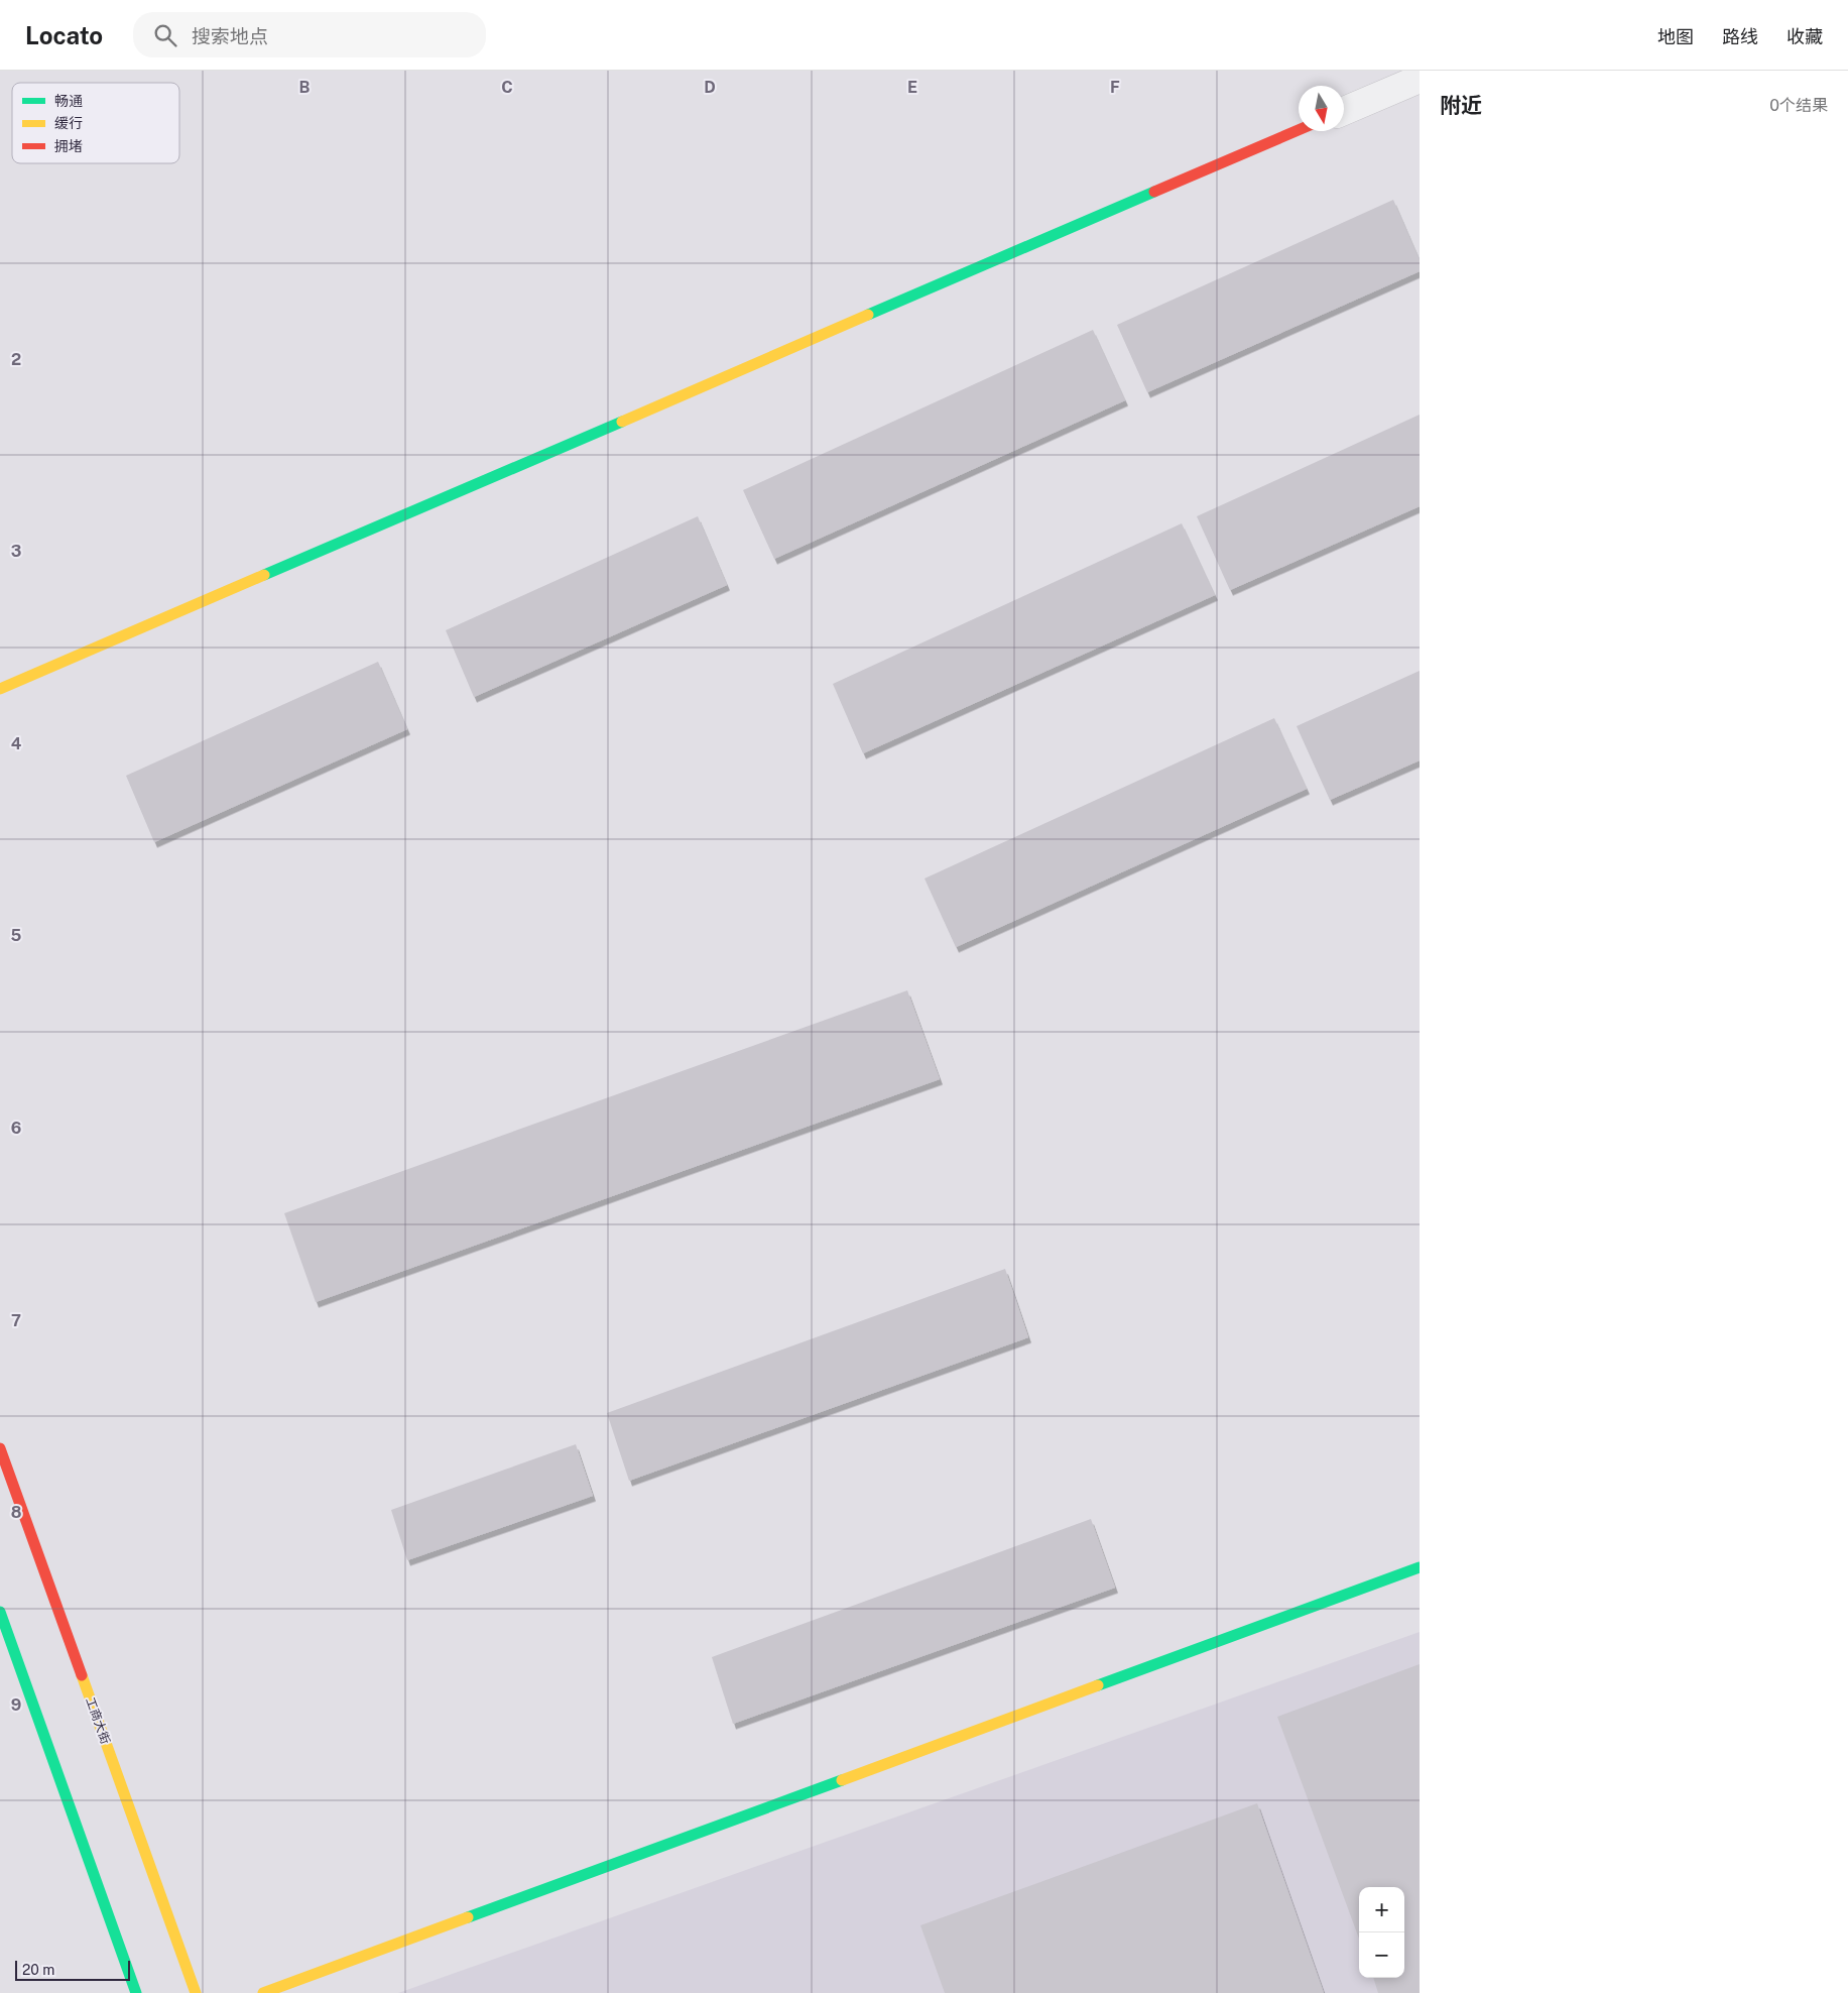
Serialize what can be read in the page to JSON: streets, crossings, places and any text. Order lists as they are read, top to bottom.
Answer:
{
  "streets": {
    "street": ["工商大街"]
  },
  "legend": ["畅通", "缓行", "拥堵"],
  "scale_bar": "20 m",
  "north": "bottom",
  "page": {
    "header": "Locato",
    "search": "搜索地点",
    "nav": ["地图", "路线", "收藏"],
    "heading": ["附近", "0个结果"],
    "map_buttons": ["+", "−"],
    "scale": "20 m"
  },
  "grid": {
    "columns": [
      "B",
      "C",
      "D",
      "E",
      "F"
    ],
    "rows": [
      "2",
      "3",
      "4",
      "5",
      "6",
      "7",
      "8",
      "9"
    ]
  }
}
